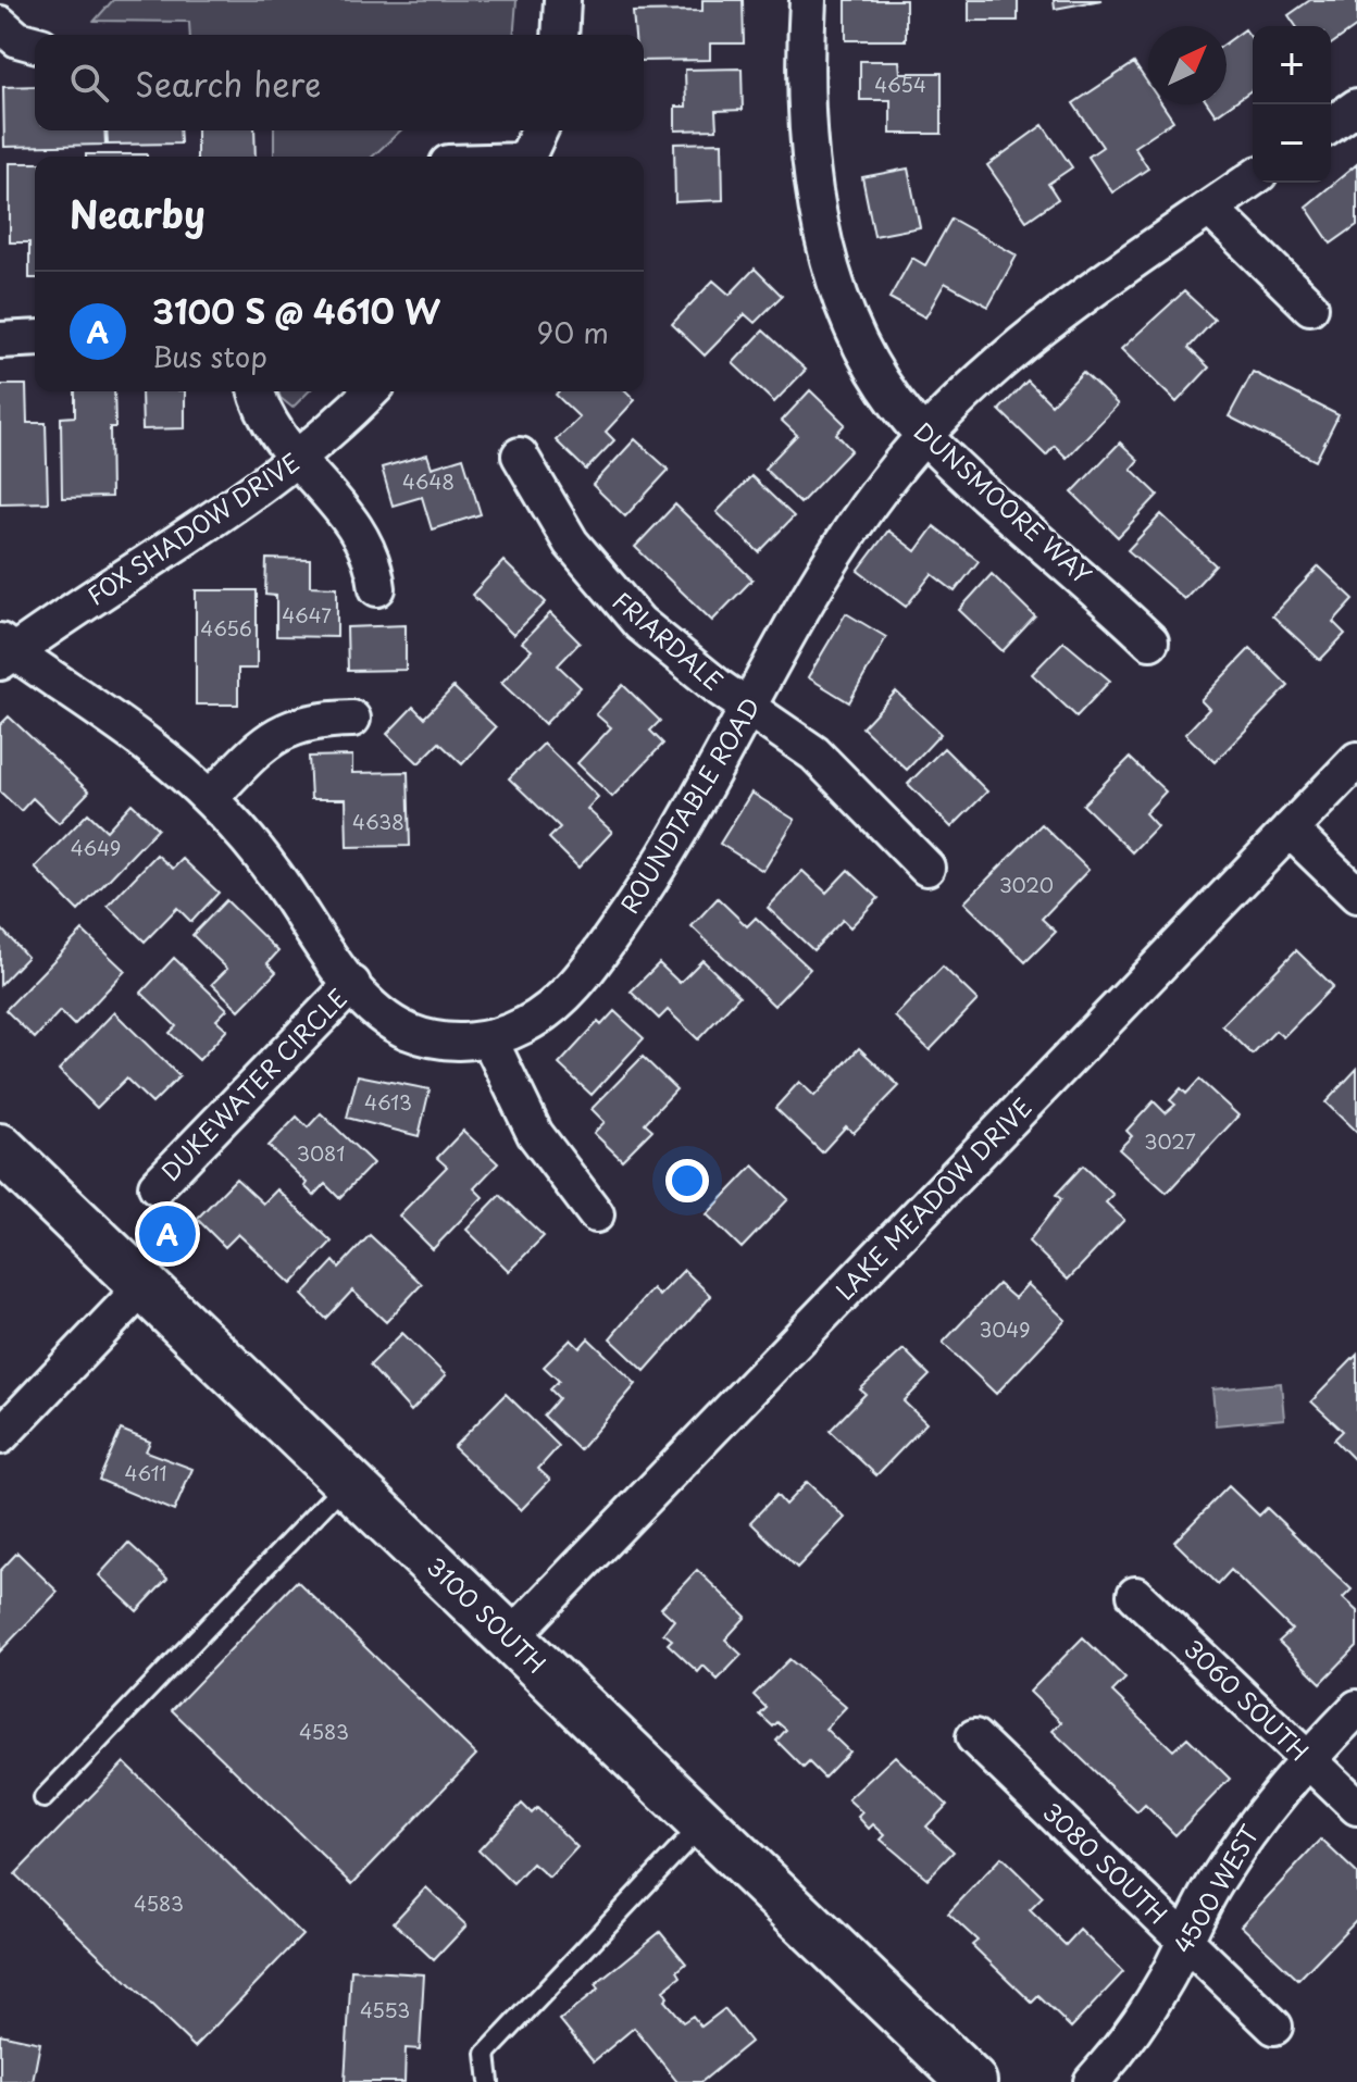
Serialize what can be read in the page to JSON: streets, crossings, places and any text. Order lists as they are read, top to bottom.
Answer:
{
  "streets": {
    "main road": ["3100 SOUTH"],
    "street": [
      "DUNSMOORE WAY",
      "FOX SHADOW DRIVE",
      "FRIARDALE",
      "ROUNDTABLE ROAD",
      "DUKEWATER CIRCLE",
      "LAKE MEADOW DRIVE",
      "3060 SOUTH",
      "3080 SOUTH",
      "4500 WEST"
    ]
  },
  "crossings": [
    ["DUNSMOORE WAY", "ROUNDTABLE ROAD"],
    ["FOX SHADOW DRIVE", "ROUNDTABLE ROAD"],
    ["FRIARDALE", "ROUNDTABLE ROAD"],
    ["ROUNDTABLE ROAD", "DUKEWATER CIRCLE"],
    ["LAKE MEADOW DRIVE", "3100 SOUTH"],
    ["3060 SOUTH", "4500 WEST"],
    ["3080 SOUTH", "4500 WEST"]
  ],
  "house_numbers": [
    "4654",
    "4648",
    "4647",
    "4656",
    "4638",
    "4649",
    "3020",
    "4613",
    "3027",
    "3081",
    "3049",
    "4611",
    "4583",
    "4583",
    "4553"
  ],
  "north": "top right",
  "page": {
    "map_buttons": ["+", "−"],
    "search": "Search here",
    "heading": "Nearby",
    "list": [
      {
        "mark": "A",
        "name": "3100 S @ 4610 W",
        "note": "Bus stop",
        "value": "90 m"
      }
    ],
    "pins": "A"
  }
}
